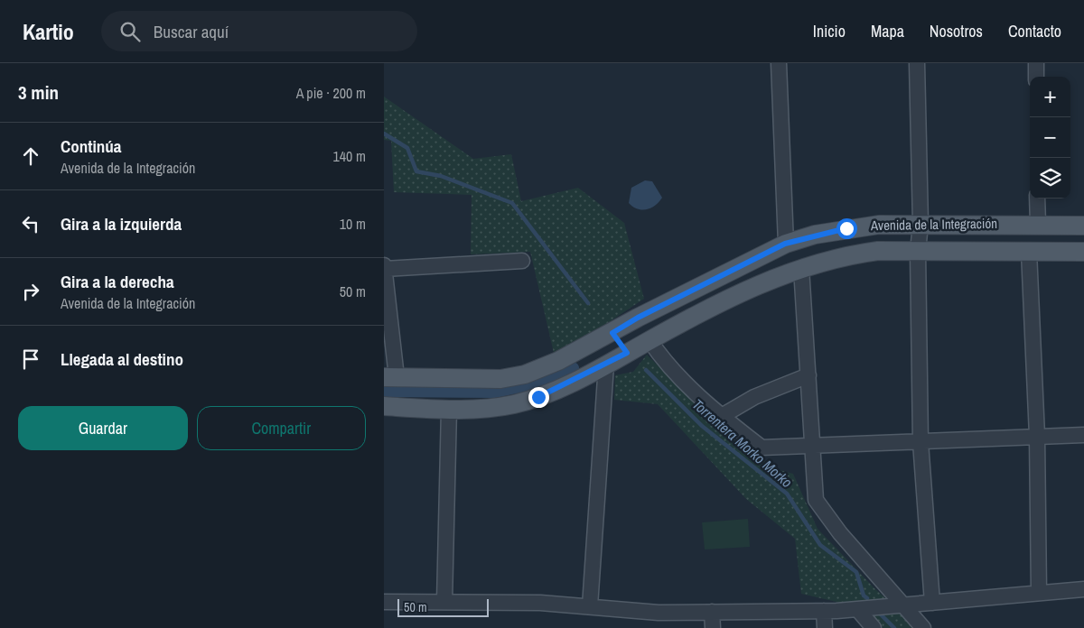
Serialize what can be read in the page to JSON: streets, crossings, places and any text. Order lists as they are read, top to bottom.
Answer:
{
  "streets": {
    "main road": ["Avenida de la Integración"]
  },
  "water": ["Torrentera Morko Morko"],
  "scale_bar": "50 m",
  "page": {
    "header": "Kartio",
    "search": "Buscar aquí",
    "nav": [
      "Inicio",
      "Mapa",
      "Nosotros",
      "Contacto"
    ],
    "heading": ["3 min", "A pie · 200 m"],
    "map_buttons": ["+", "−"],
    "list": [
      ["Continúa", "Avenida de la Integración", "140 m"],
      ["Gira a la izquierda", "10 m"],
      ["Gira a la derecha", "Avenida de la Integración", "50 m"],
      "Llegada al destino"
    ],
    "buttons": ["Guardar", "Compartir"],
    "scale": "50 m"
  }
}
